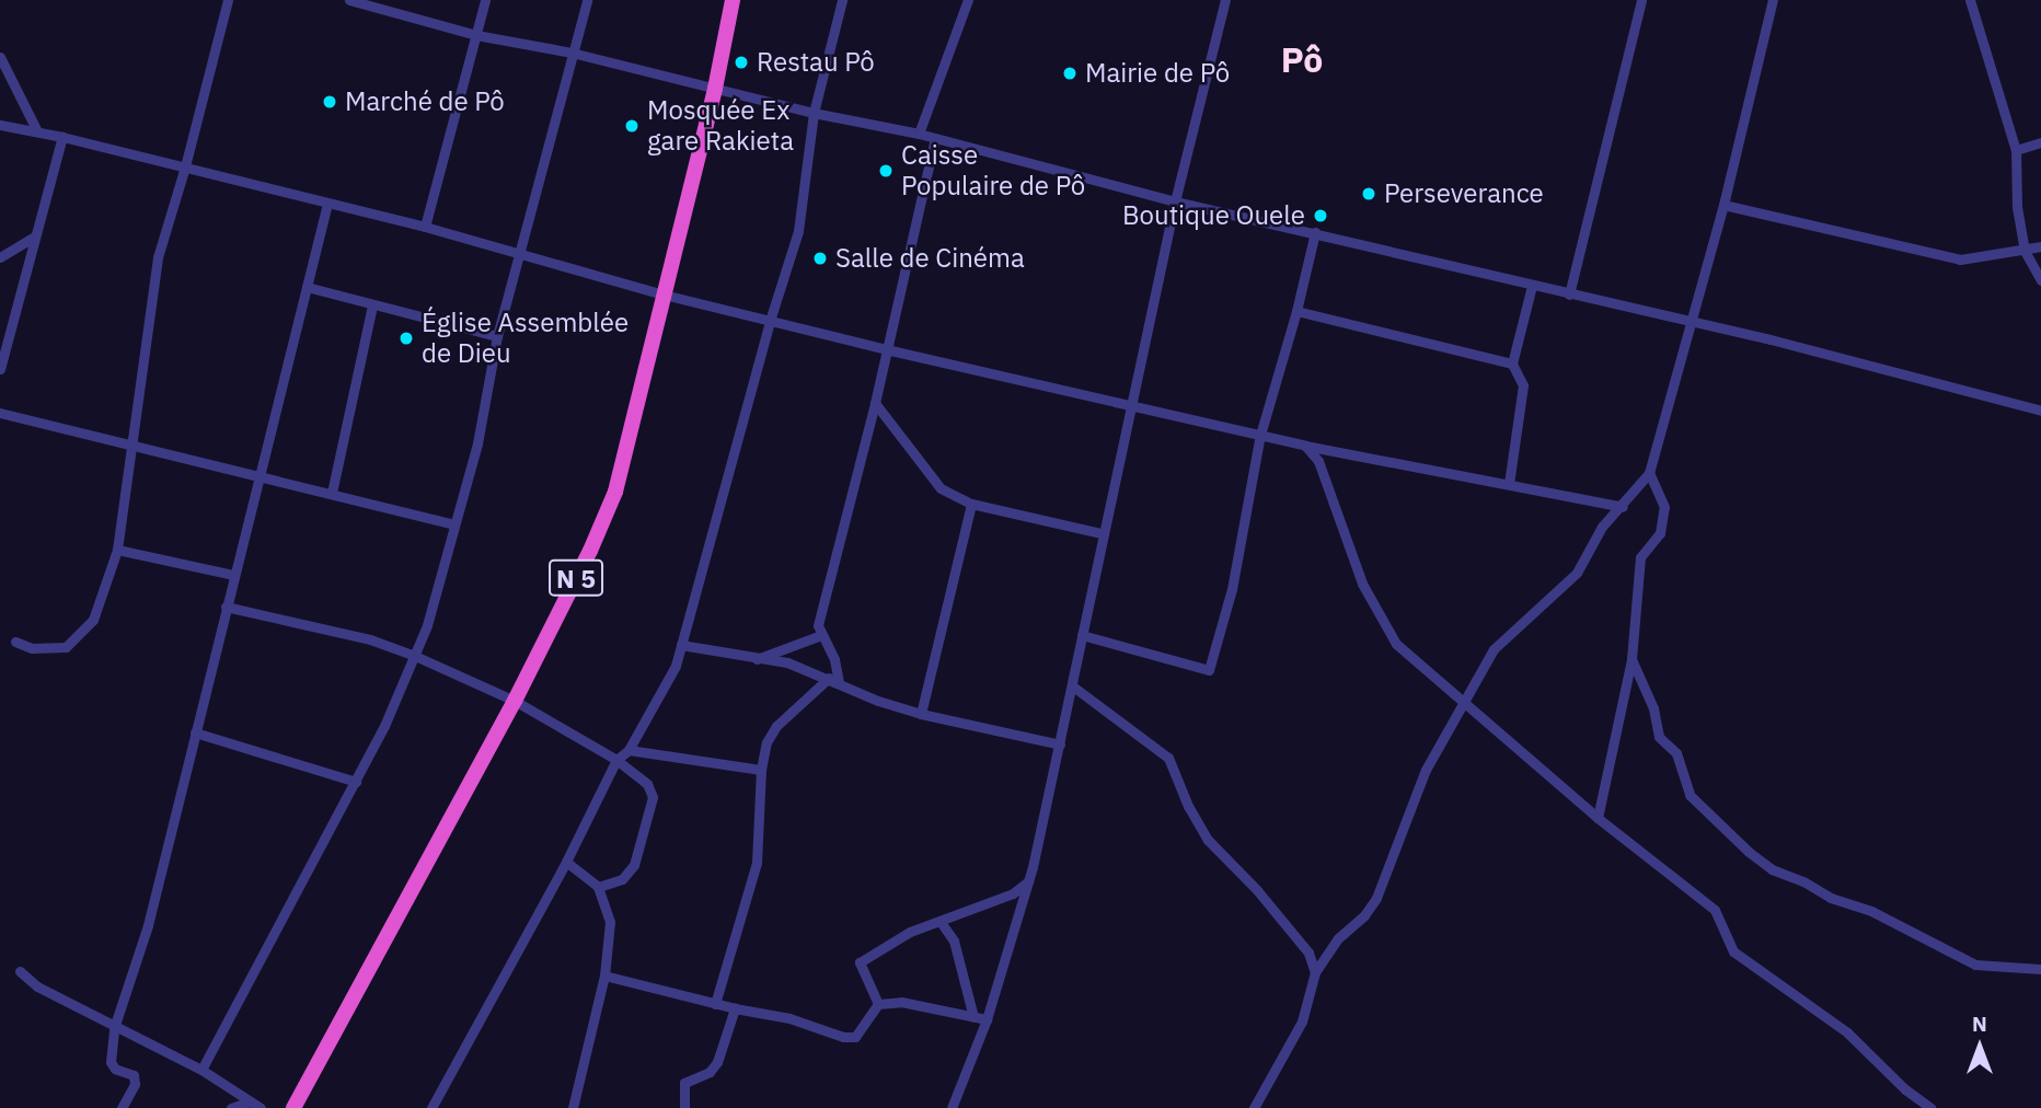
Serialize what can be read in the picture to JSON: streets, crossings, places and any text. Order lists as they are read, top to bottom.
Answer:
{
  "streets": {
    "highway": ["N 5"]
  },
  "districts": ["Pô"],
  "places": [
    "Restau Pô",
    "Mairie de Pô",
    "Marché de Pô",
    "Mosquée Ex gare Rakieta",
    "Caisse Populaire de Pô",
    "Perseverance",
    "Boutique Ouele",
    "Salle de Cinéma",
    "Église Assemblée de Dieu"
  ],
  "north": "top"
}
